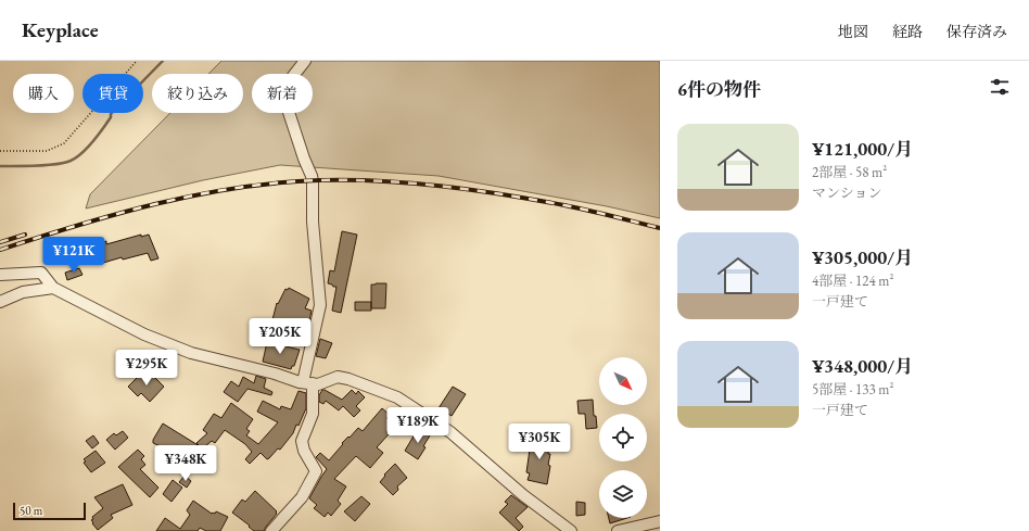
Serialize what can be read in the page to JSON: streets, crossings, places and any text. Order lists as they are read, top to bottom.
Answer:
{
  "scale_bar": "50 m",
  "north": "bottom right",
  "page": {
    "header": "Keyplace",
    "nav": ["地図", "経路", "保存済み"],
    "heading": "6件の物件",
    "chip": [
      "購入",
      "賃貸",
      "絞り込み",
      "新着"
    ],
    "list": [
      {
        "name": "¥121,000/月",
        "note": "2部屋 · 58 m² · マンション"
      },
      {
        "name": "¥305,000/月",
        "note": "4部屋 · 124 m² · 一戸建て"
      },
      {
        "name": "¥348,000/月",
        "note": "5部屋 · 133 m² · 一戸建て"
      }
    ],
    "price": [
      "¥121K",
      "¥205K",
      "¥295K",
      "¥189K",
      "¥305K",
      "¥348K"
    ],
    "scale": "50 m"
  }
}
